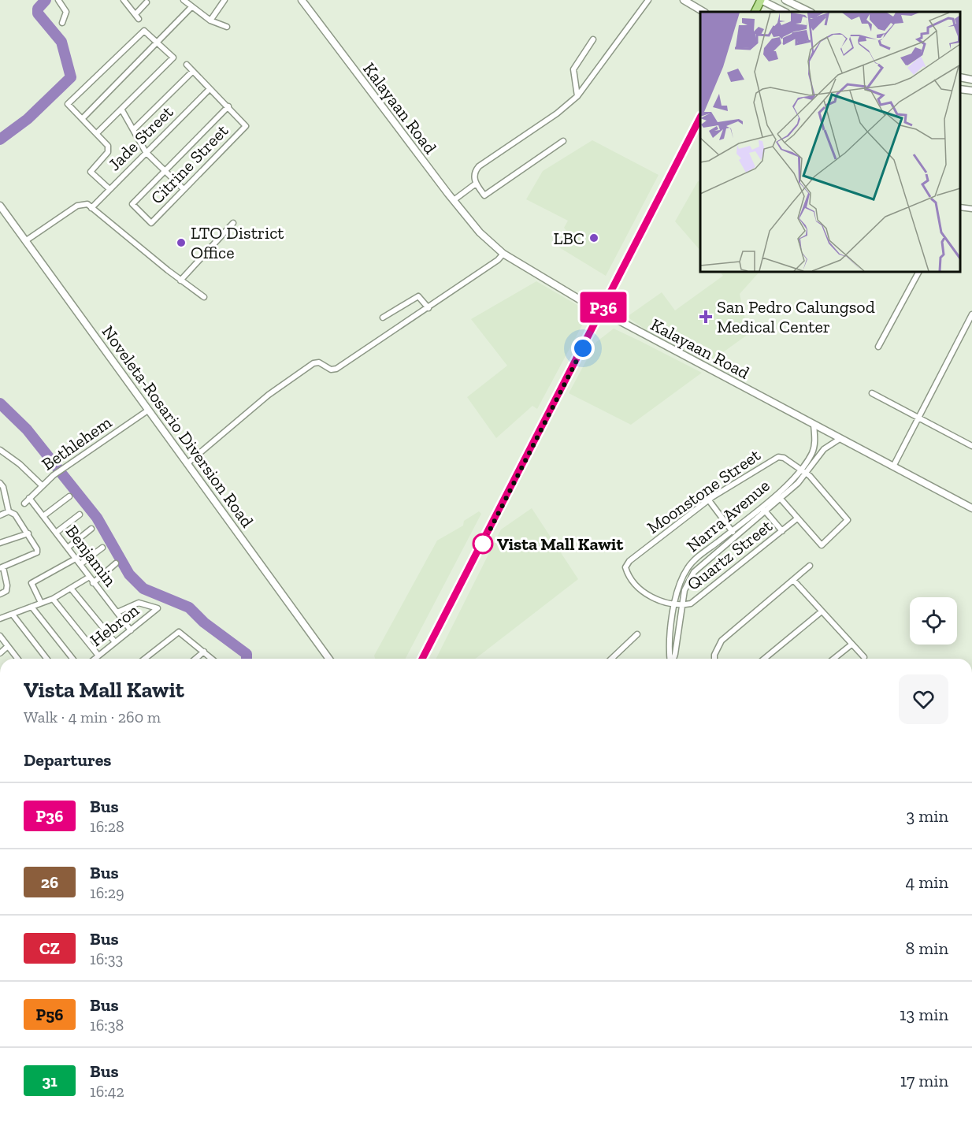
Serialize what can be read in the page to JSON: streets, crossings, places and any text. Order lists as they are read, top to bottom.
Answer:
{
  "streets": {
    "main road": ["Kalayaan Road", "Noveleta-Rosario Diversion Road"],
    "street": [
      "Jade Street",
      "Citrine Street",
      "Bethlehem",
      "Moonstone Street",
      "Narra Avenue",
      "Quartz Street",
      "Benjamin",
      "Hebron"
    ]
  },
  "crossings": [
    ["Kalayaan Road", "Narra Avenue"],
    ["Noveleta-Rosario Diversion Road", "Bethlehem"],
    ["Bethlehem", "Benjamin"],
    ["Moonstone Street", "Narra Avenue"],
    ["Moonstone Street", "Quartz Street"],
    ["Narra Avenue", "Quartz Street"],
    ["Benjamin", "Hebron"]
  ],
  "places": {
    "other": ["LBC", "LTO District Office", "Vista Mall Kawit"],
    "health": ["San Pedro Calungsod Medical Center"]
  },
  "lines": ["bus line P36"],
  "page": {
    "on_map": "P36",
    "heading": [
      ["Vista Mall Kawit", "Walk · 4 min · 260 m"],
      "Departures"
    ],
    "list": [
      {
        "mark": "P36",
        "name": "Bus",
        "note": "16:28",
        "value": "3 min"
      },
      {
        "mark": "26",
        "name": "Bus",
        "note": "16:29",
        "value": "4 min"
      },
      {
        "mark": "CZ",
        "name": "Bus",
        "note": "16:33",
        "value": "8 min"
      },
      {
        "mark": "P56",
        "name": "Bus",
        "note": "16:38",
        "value": "13 min"
      },
      {
        "mark": "31",
        "name": "Bus",
        "note": "16:42",
        "value": "17 min"
      }
    ]
  }
}
